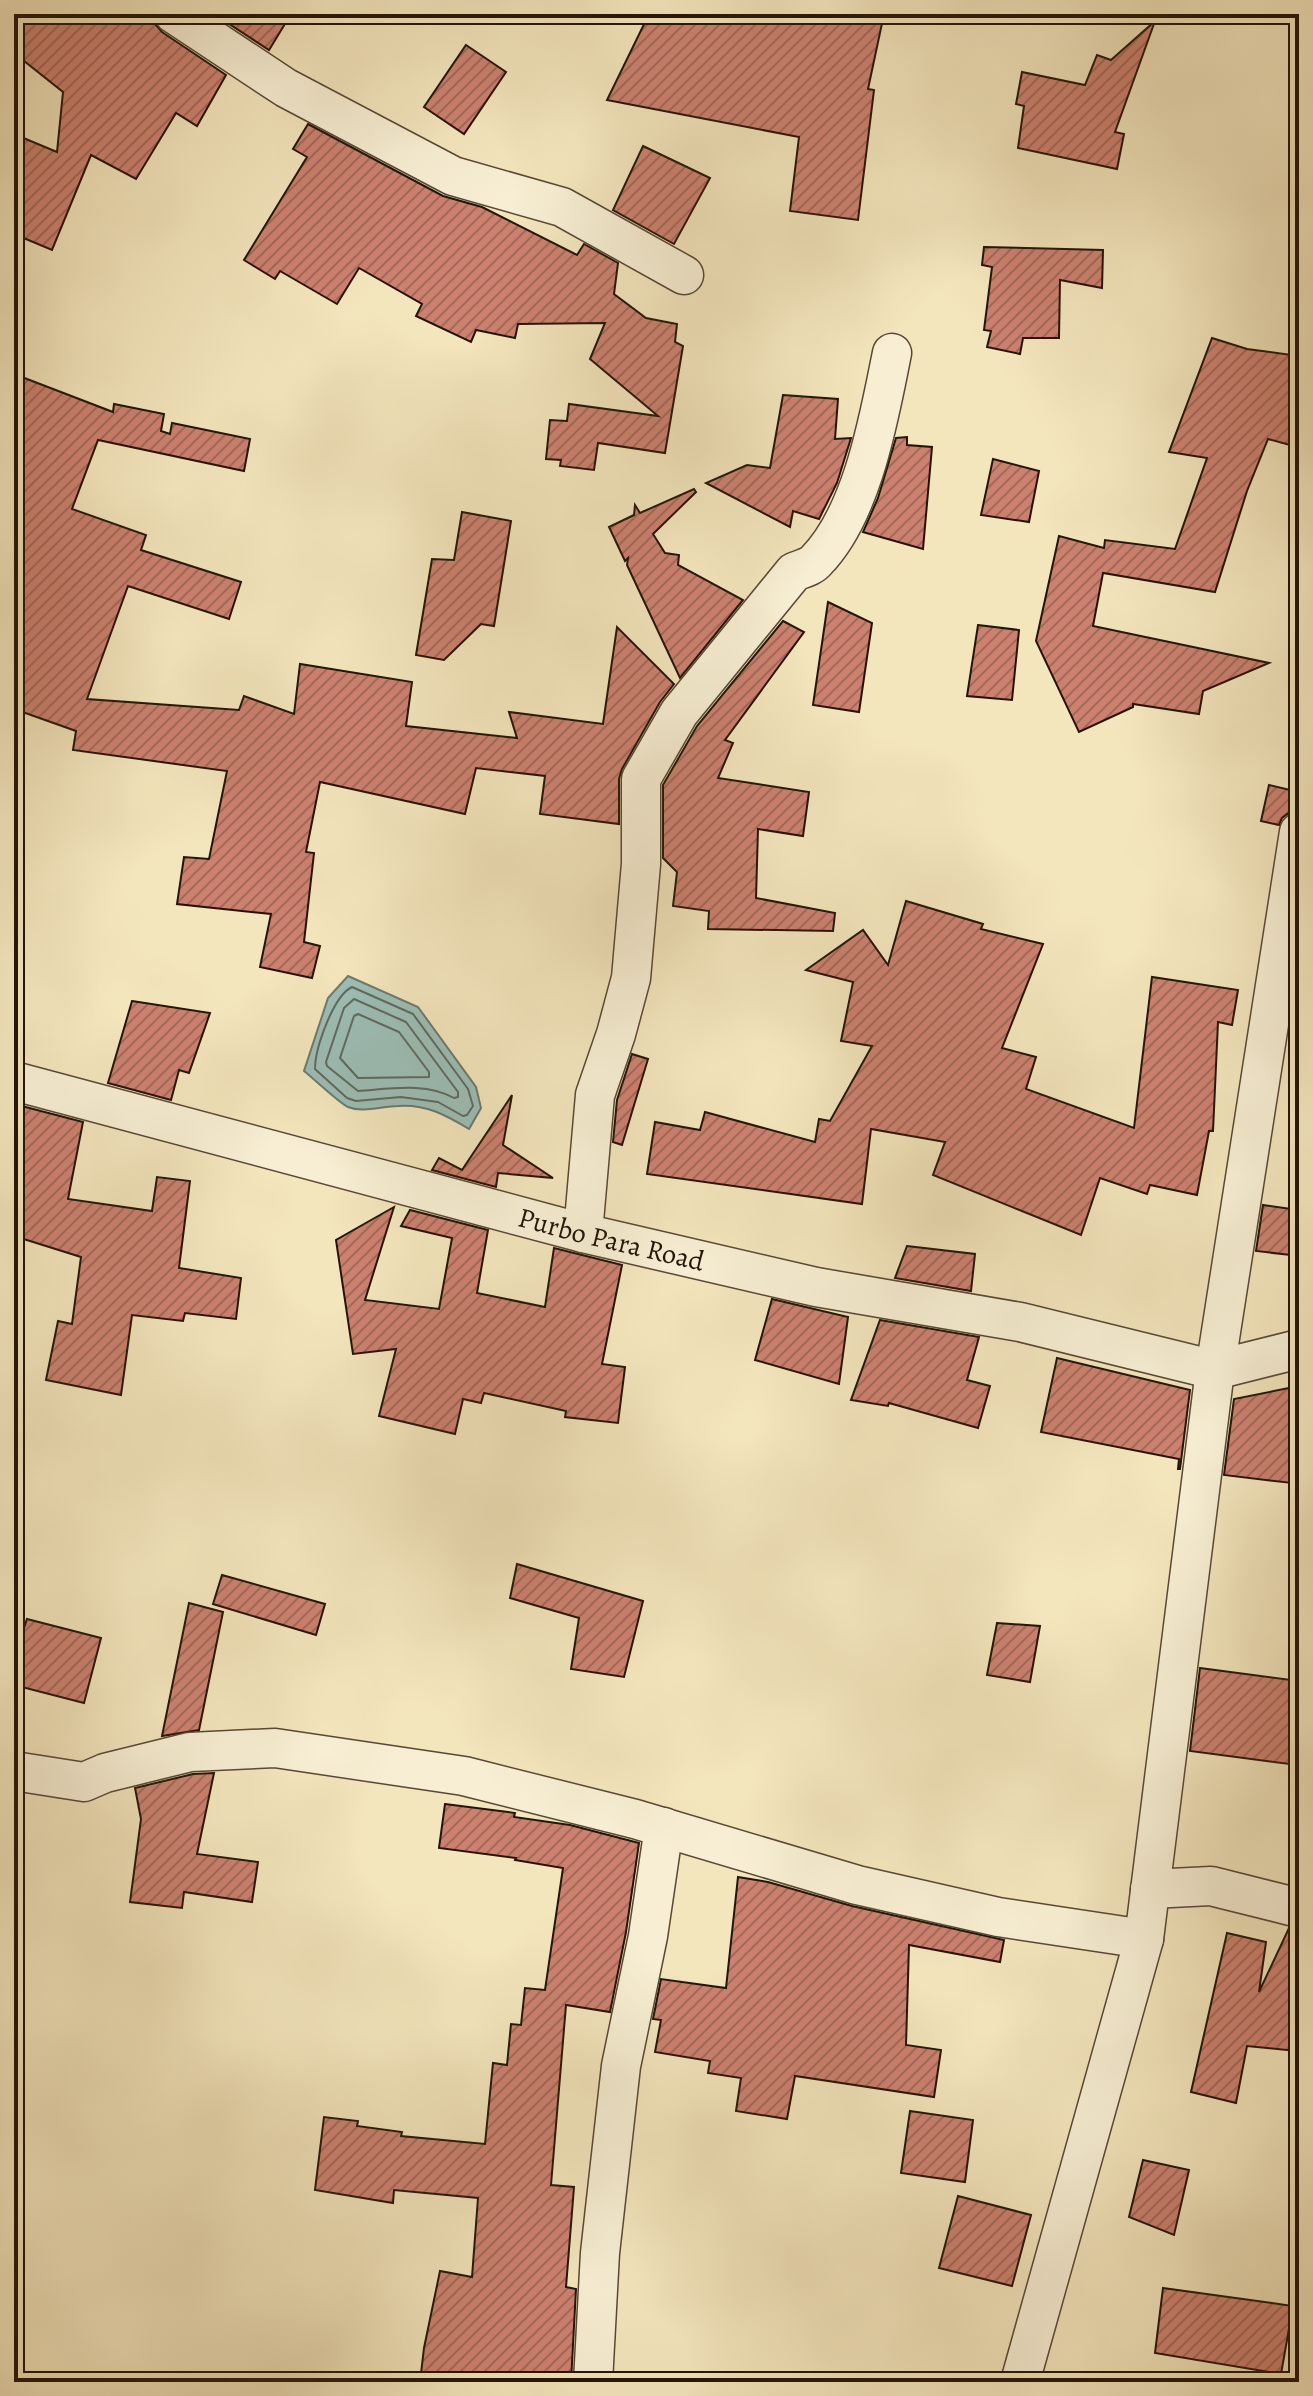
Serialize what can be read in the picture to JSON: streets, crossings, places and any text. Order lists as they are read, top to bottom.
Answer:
{
  "streets": {
    "street": ["Purbo Para Road"]
  }
}
